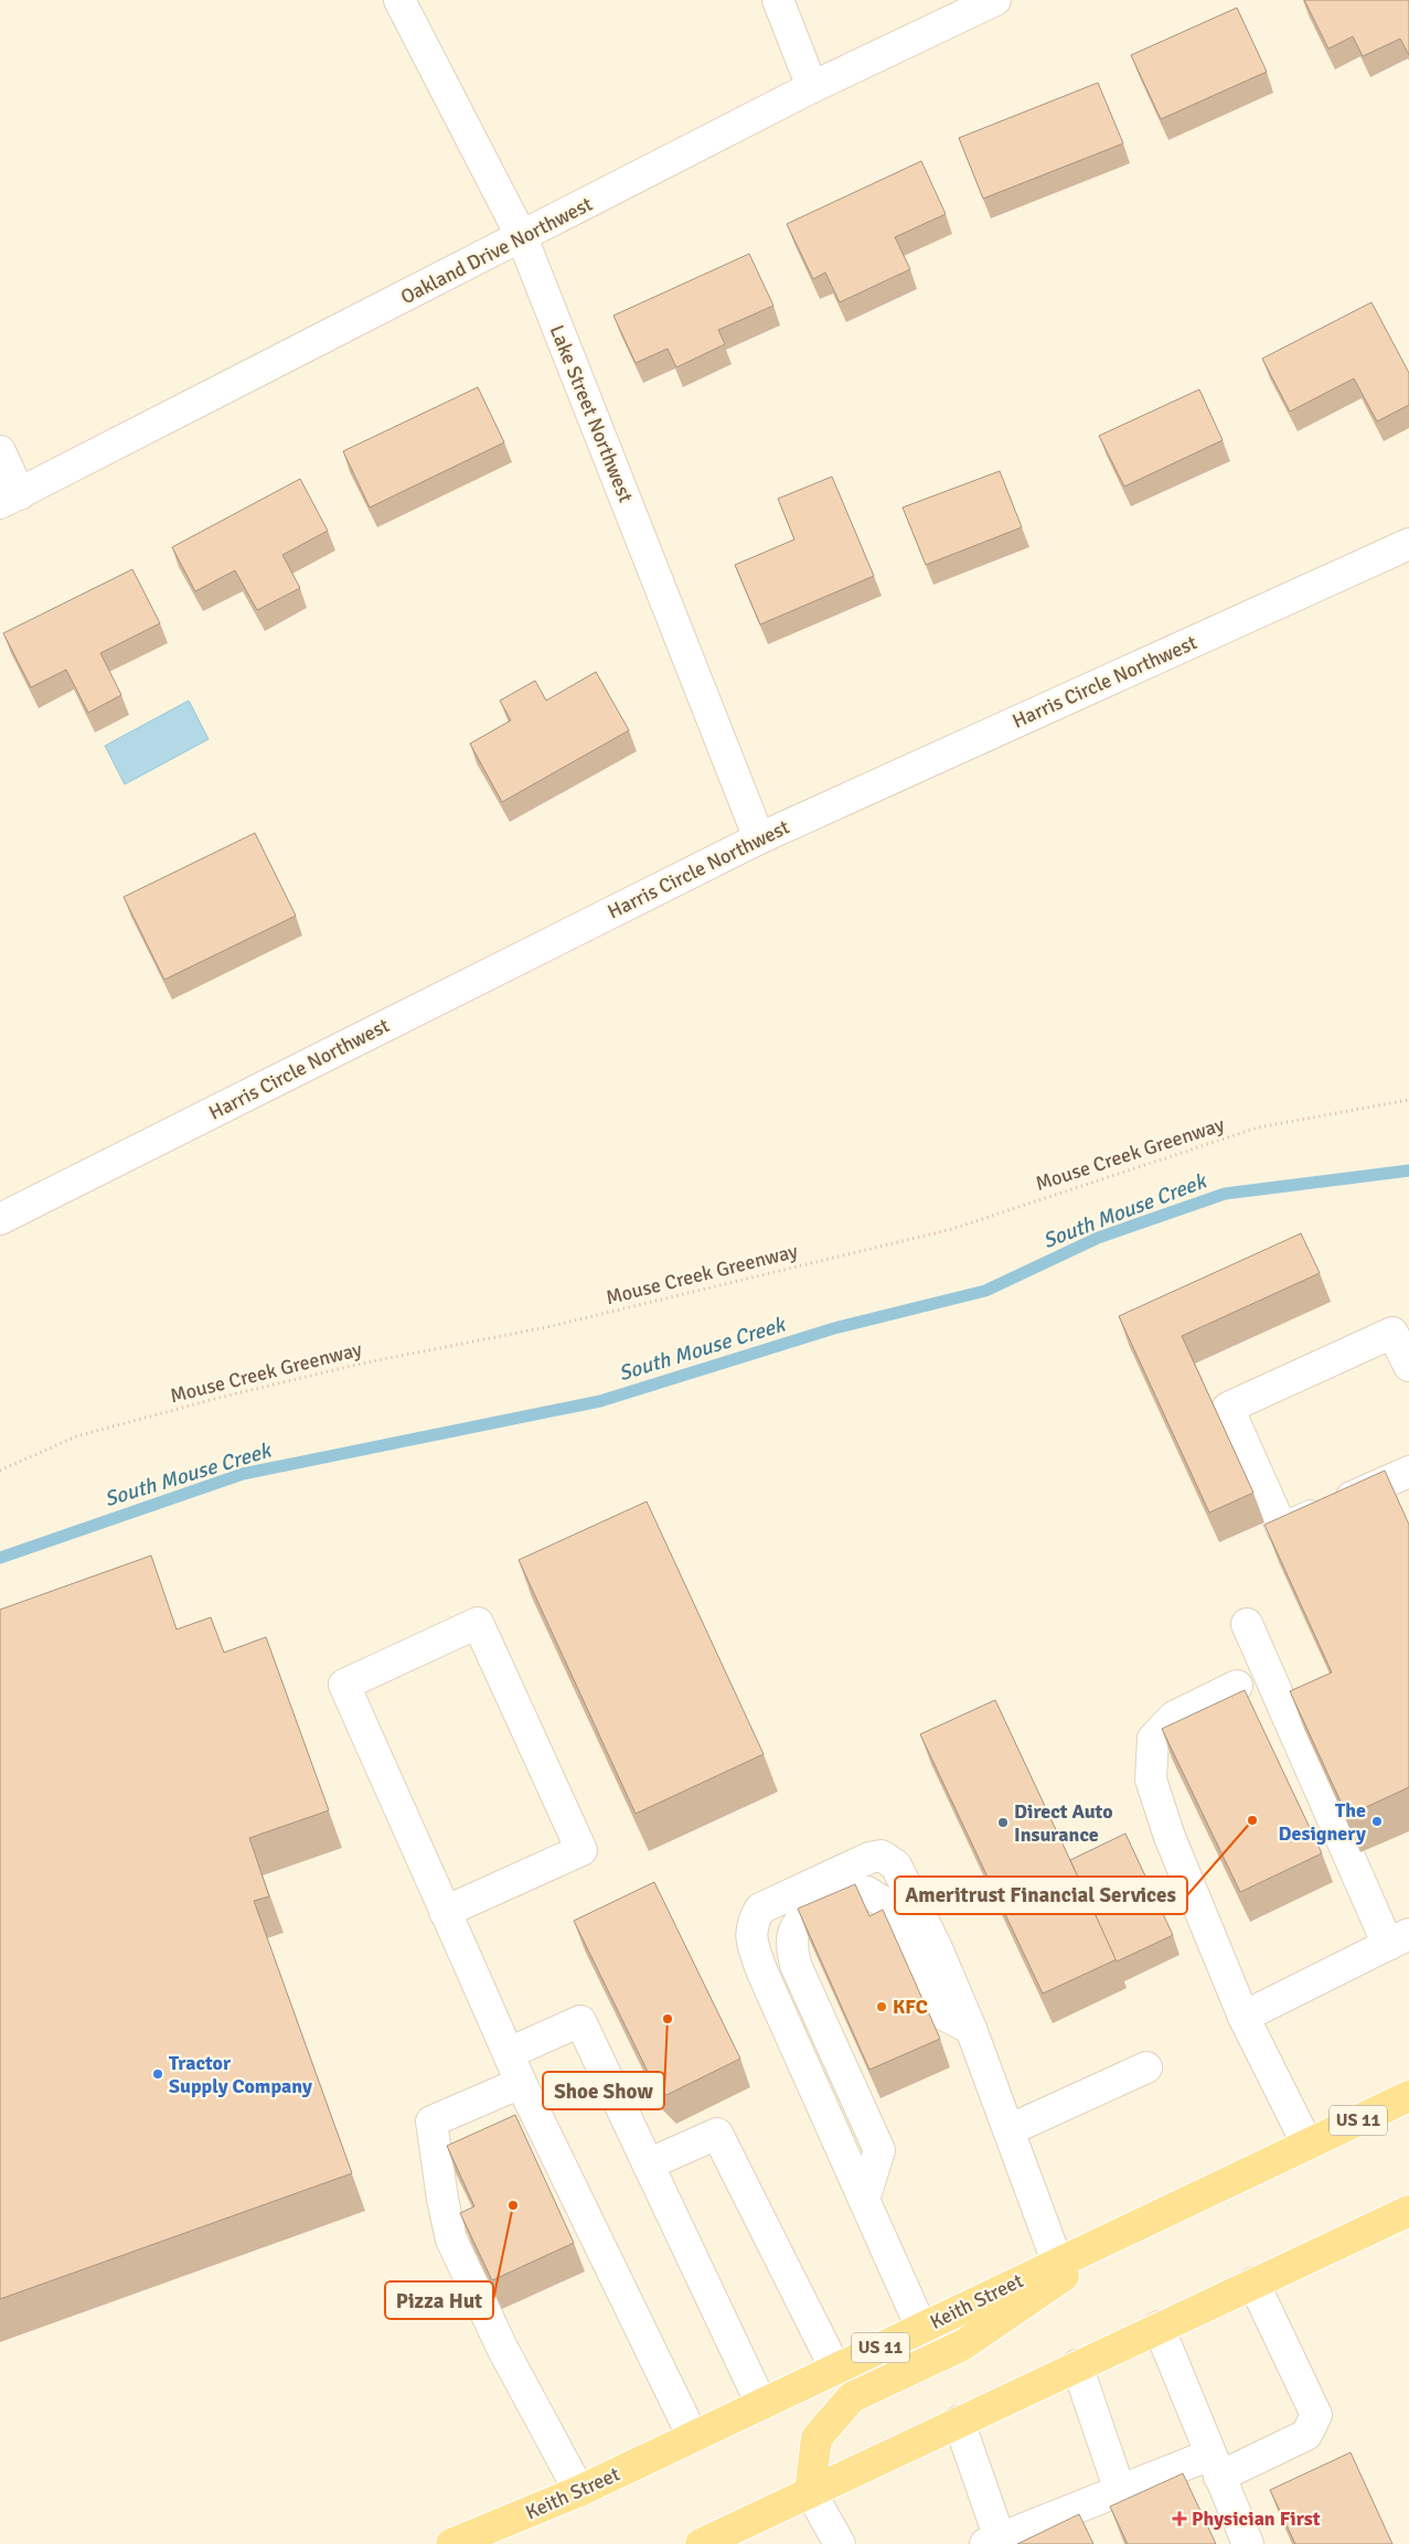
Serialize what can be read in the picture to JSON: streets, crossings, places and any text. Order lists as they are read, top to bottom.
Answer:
{
  "streets": {
    "main road": ["US 11", "Keith Street"],
    "street": ["Oakland Drive Northwest", "Lake Street Northwest", "Harris Circle Northwest"],
    "path": ["Mouse Creek Greenway"]
  },
  "crossings": [
    ["Oakland Drive Northwest", "Lake Street Northwest"],
    ["Lake Street Northwest", "Harris Circle Northwest"]
  ],
  "water": ["South Mouse Creek"],
  "places": {
    "other": [
      "Ameritrust Financial Services",
      "The Designery",
      "Direct Auto Insurance",
      "KFC",
      "Shoe Show",
      "Tractor Supply Company",
      "Pizza Hut"
    ],
    "health": ["Physician First"]
  }
}
